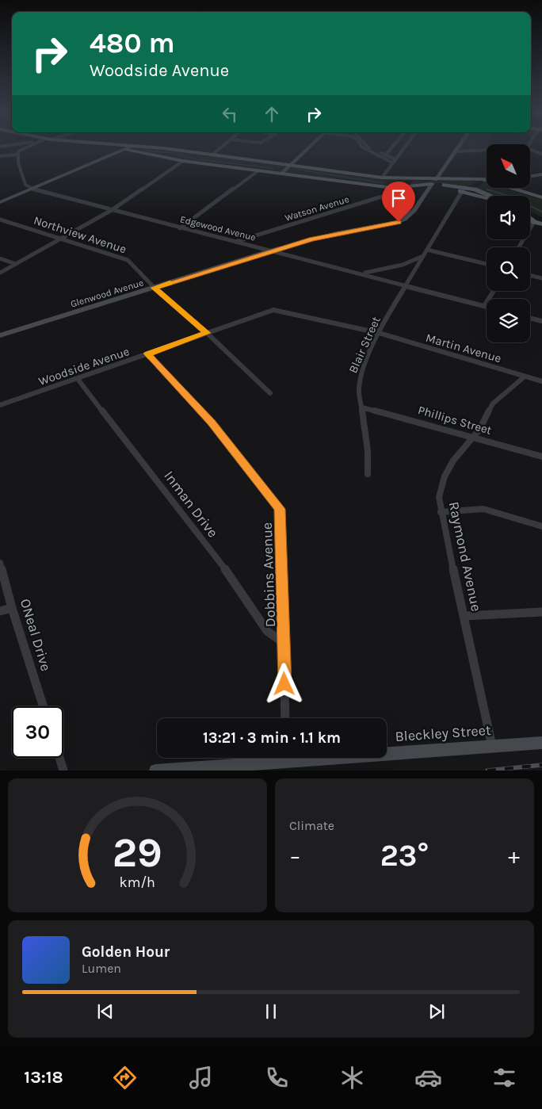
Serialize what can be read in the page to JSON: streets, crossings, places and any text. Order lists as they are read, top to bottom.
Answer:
{
  "streets": {
    "street": [
      "Watson Avenue",
      "Edgewood Avenue",
      "Northview Avenue",
      "Glenwood Avenue",
      "Blair Street",
      "Martin Avenue",
      "Woodside Avenue",
      "Phillips Street",
      "Inman Drive",
      "Raymond Avenue",
      "Dobbins Avenue",
      "ONeal Drive",
      "Bleckley Street"
    ]
  },
  "crossings": [
    ["Watson Avenue", "Edgewood Avenue"],
    ["Edgewood Avenue", "Glenwood Avenue"],
    ["Edgewood Avenue", "Blair Street"],
    ["Northview Avenue", "Glenwood Avenue"],
    ["Northview Avenue", "Woodside Avenue"],
    ["Blair Street", "Martin Avenue"],
    ["Blair Street", "Woodside Avenue"],
    ["Blair Street", "Phillips Street"],
    ["Martin Avenue", "Woodside Avenue"],
    ["Martin Avenue", "Raymond Avenue"],
    ["Woodside Avenue", "Inman Drive"],
    ["Woodside Avenue", "Dobbins Avenue"],
    ["Phillips Street", "Raymond Avenue"],
    ["Inman Drive", "Dobbins Avenue"],
    ["Raymond Avenue", "Bleckley Street"]
  ],
  "north": "top left",
  "page": {
    "turn": ["480 m", "Woodside Avenue"],
    "limit": "30",
    "trip": "13:21 · 3 min · 1.1 km",
    "tile": "Climate",
    "heat": ["−", "23°", "+"],
    "song": ["Golden Hour", "Lumen"],
    "tabs": "13:18",
    "gauge": ["29", "km/h"]
  }
}
